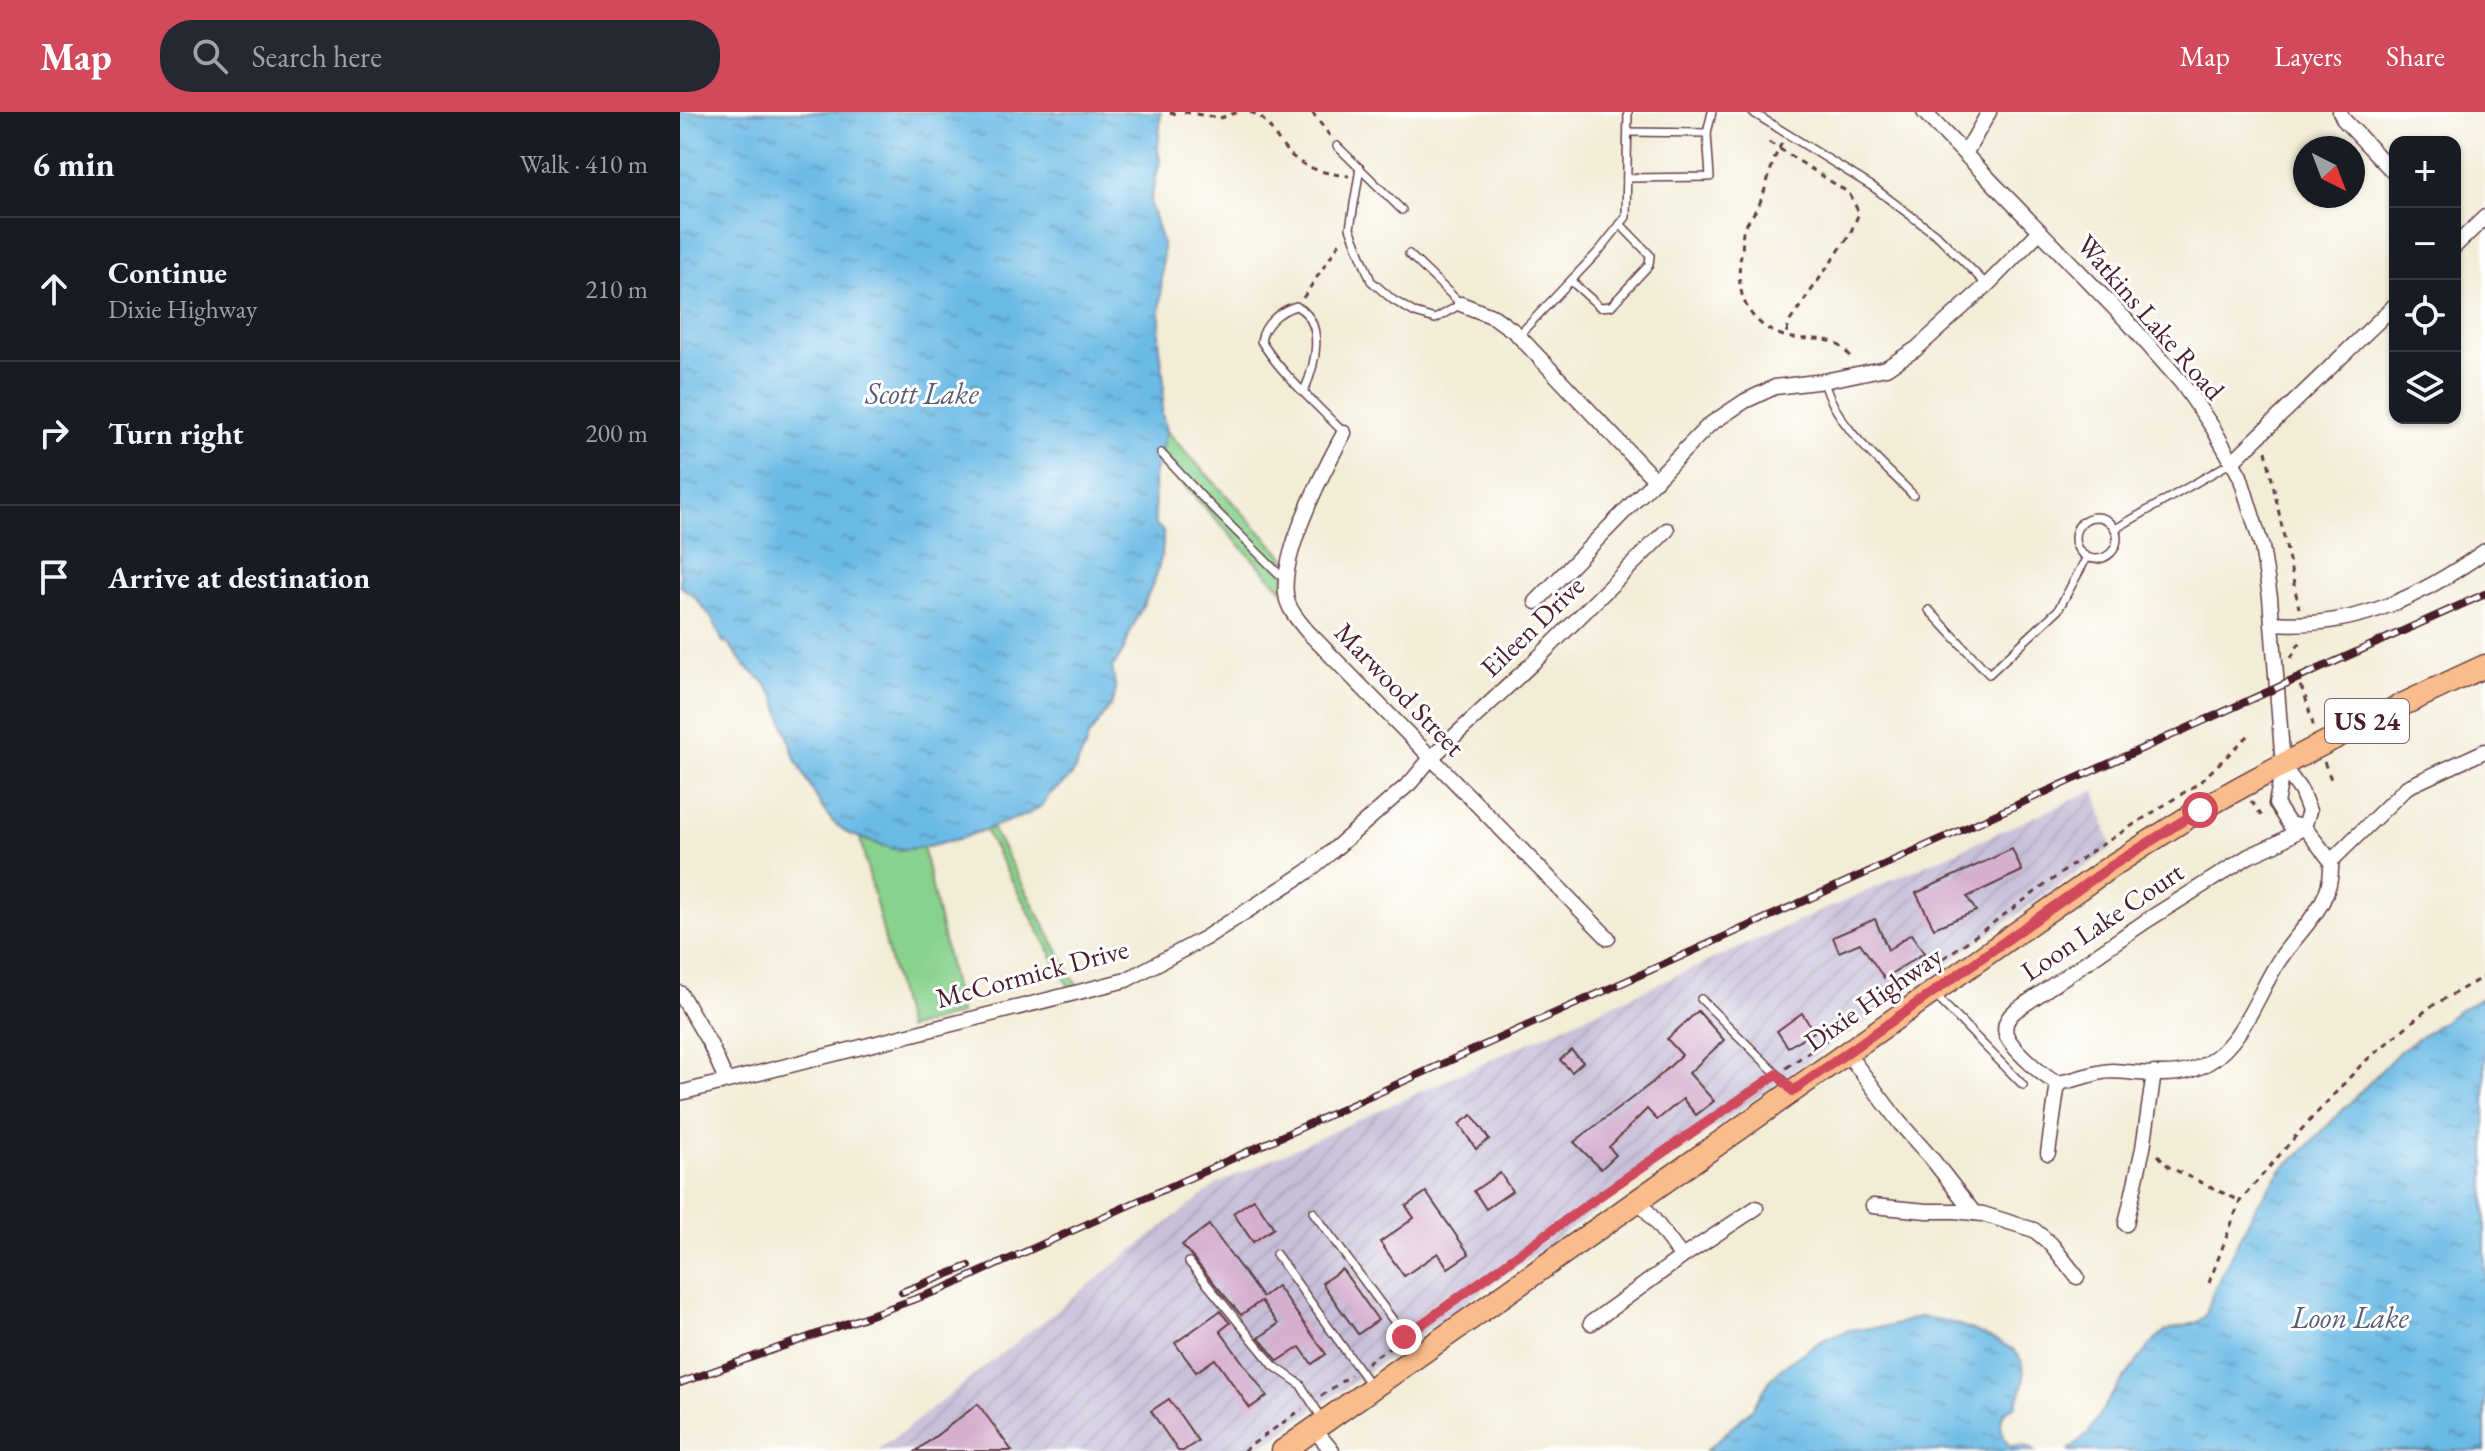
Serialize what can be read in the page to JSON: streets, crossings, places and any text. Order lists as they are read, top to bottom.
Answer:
{
  "streets": {
    "main road": ["US 24", "Dixie Highway"],
    "street": [
      "Watkins Lake Road",
      "Eileen Drive",
      "Marwood Street",
      "Loon Lake Court",
      "McCormick Drive"
    ]
  },
  "crossings": [
    ["Watkins Lake Road", "Loon Lake Court"],
    ["Watkins Lake Road", "Dixie Highway"],
    ["Eileen Drive", "Marwood Street"],
    ["Eileen Drive", "McCormick Drive"],
    ["Marwood Street", "McCormick Drive"]
  ],
  "water": ["Scott Lake", "Loon Lake"],
  "north": "bottom right",
  "page": {
    "header": "Map",
    "search": "Search here",
    "nav": ["Map", "Layers", "Share"],
    "heading": ["6 min", "Walk · 410 m"],
    "map_buttons": ["+", "−"],
    "list": [
      ["Continue", "Dixie Highway", "210 m"],
      ["Turn right", "200 m"],
      "Arrive at destination"
    ]
  }
}
